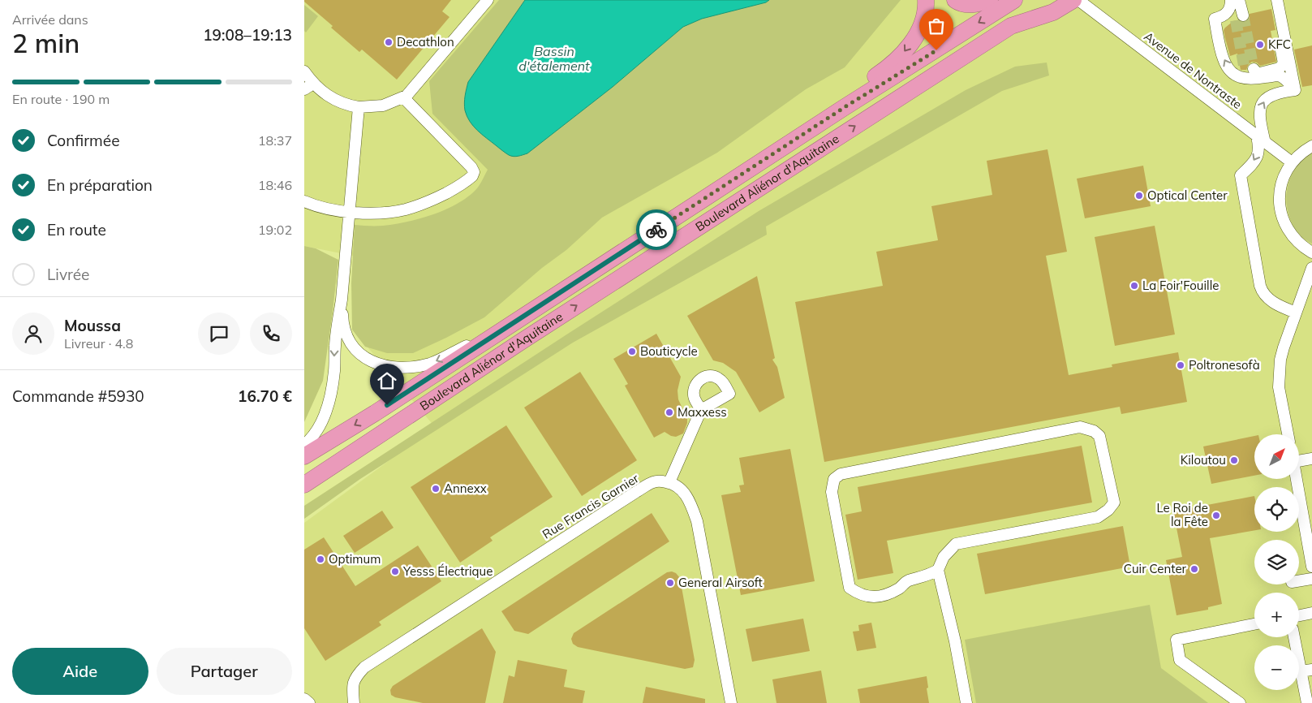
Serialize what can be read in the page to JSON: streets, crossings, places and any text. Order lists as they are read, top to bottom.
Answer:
{
  "streets": {
    "highway": ["Boulevard Aliénor d'Aquitaine"],
    "street": ["Avenue de Nontraste", "Rue Francis Garnier"]
  },
  "water": ["Bassin d'étalement"],
  "places": [
    "Decathlon",
    "KFC",
    "Optical Center",
    "La Foir'Fouille",
    "Bouticycle",
    "Poltronesofà",
    "Maxxess",
    "Kiloutou",
    "Annexx",
    "Le Roi de la Fête",
    "Optimum",
    "Cuir Center",
    "Yesss Électrique",
    "General Airsoft"
  ],
  "north": "top right",
  "page": {
    "heading": ["2 min", "Arrivée dans", "19:08–19:13"],
    "panel": [
      "Moussa",
      "Livreur · 4.8",
      "Commande #5930",
      "16.70 €"
    ],
    "bar": "En route · 190 m",
    "list": [
      ["Confirmée", "18:37"],
      ["En préparation", "18:46"],
      ["En route", "19:02"],
      "Livrée"
    ],
    "map_buttons": ["+", "−"],
    "buttons": ["Aide", "Partager"]
  }
}
